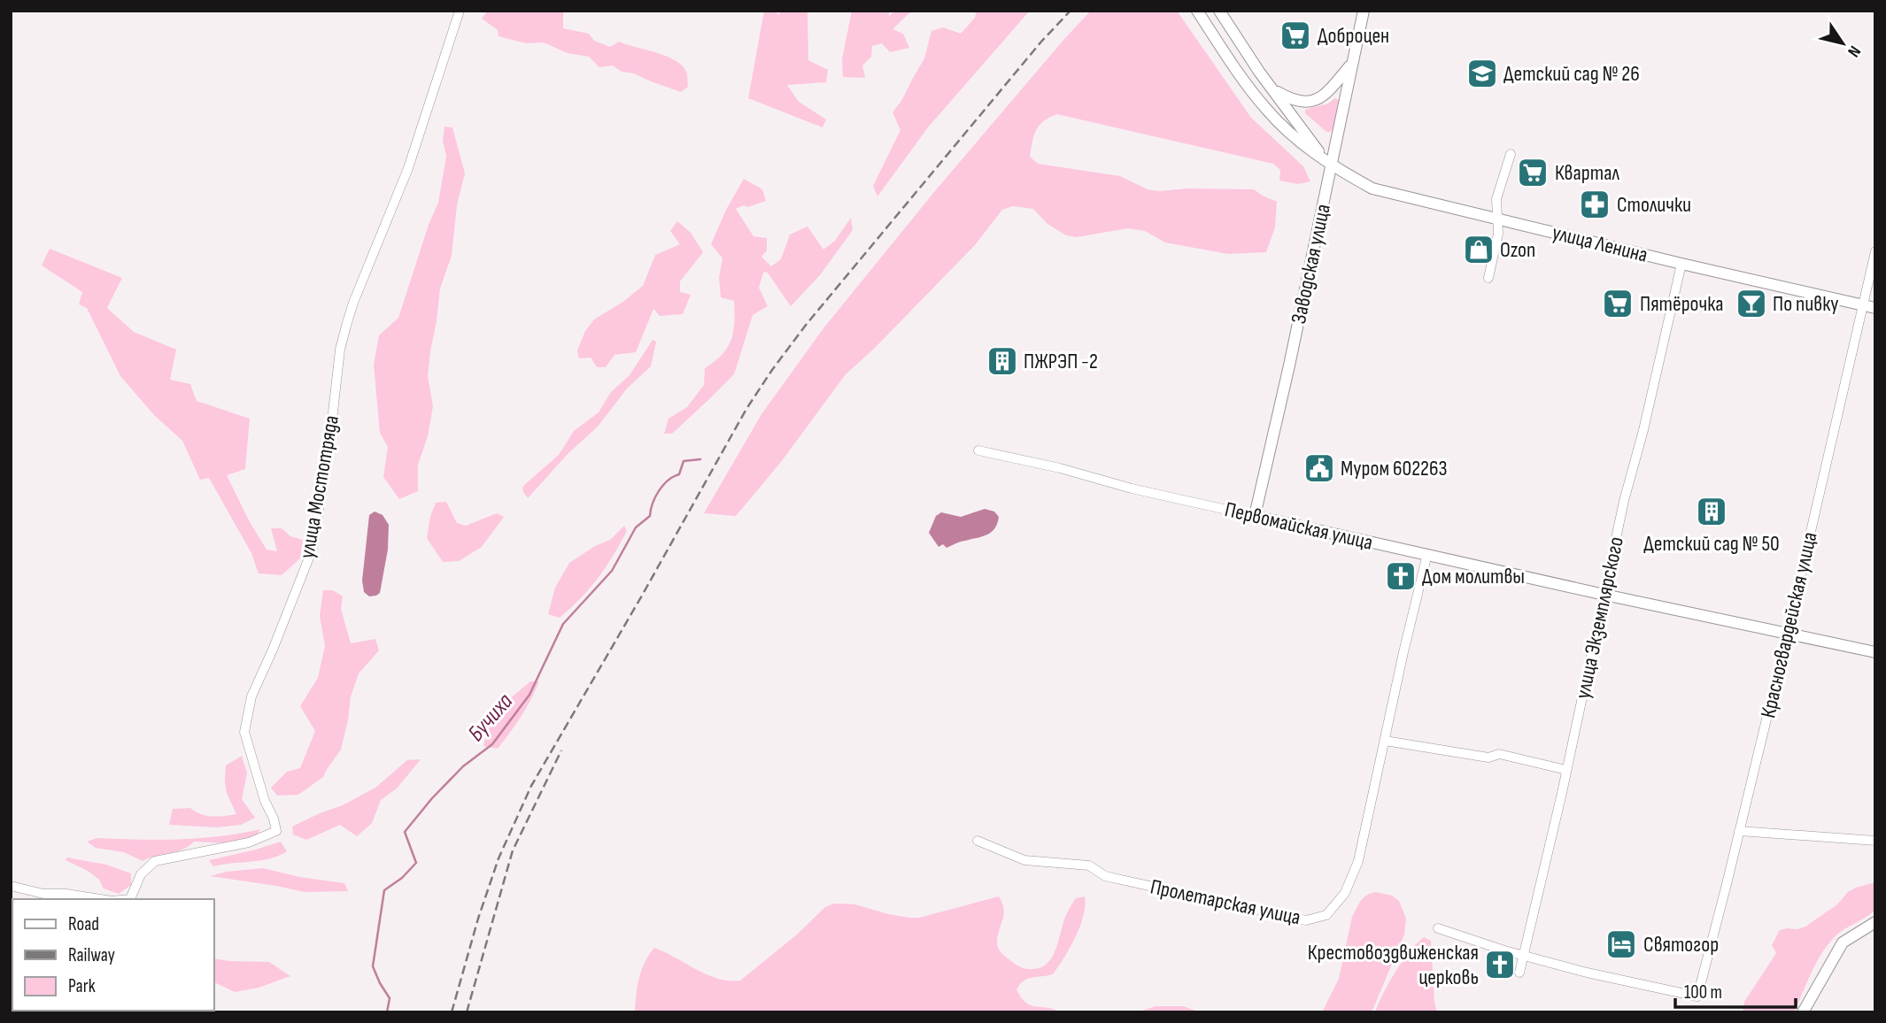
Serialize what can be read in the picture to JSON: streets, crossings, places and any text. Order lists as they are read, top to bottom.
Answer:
{
  "streets": {
    "street": [
      "улица Ленина",
      "Заводская улица",
      "улица Мостотряда",
      "Первомайская улица",
      "улица Экземплярского",
      "Красногвардейская улица",
      "Пролетарская улица"
    ]
  },
  "crossings": [
    ["улица Ленина", "Заводская улица"],
    ["улица Ленина", "улица Экземплярского"],
    ["улица Ленина", "Красногвардейская улица"],
    ["Заводская улица", "Первомайская улица"],
    ["Первомайская улица", "улица Экземплярского"],
    ["Первомайская улица", "Красногвардейская улица"],
    ["Первомайская улица", "Пролетарская улица"],
    ["улица Экземплярского", "Красногвардейская улица"]
  ],
  "water": ["Бучиха"],
  "places": {
    "supermarket": ["Доброцен", "Квартал", "Пятёрочка"],
    "school or university": ["Детский сад № 26"],
    "pharmacy": ["Столички"],
    "shop": ["Ozon"],
    "bar": ["По пивку"],
    "building": ["ПЖРЭП -2", "Детский сад № 50"],
    "public building": ["Муром 602263"],
    "church": ["Дом молитвы", "Крестовоздвиженская церковь"],
    "hotel": ["Святогор"]
  },
  "legend": ["Road", "Railway", "Park"],
  "scale_bar": "100 m",
  "north": "bottom right"
}
